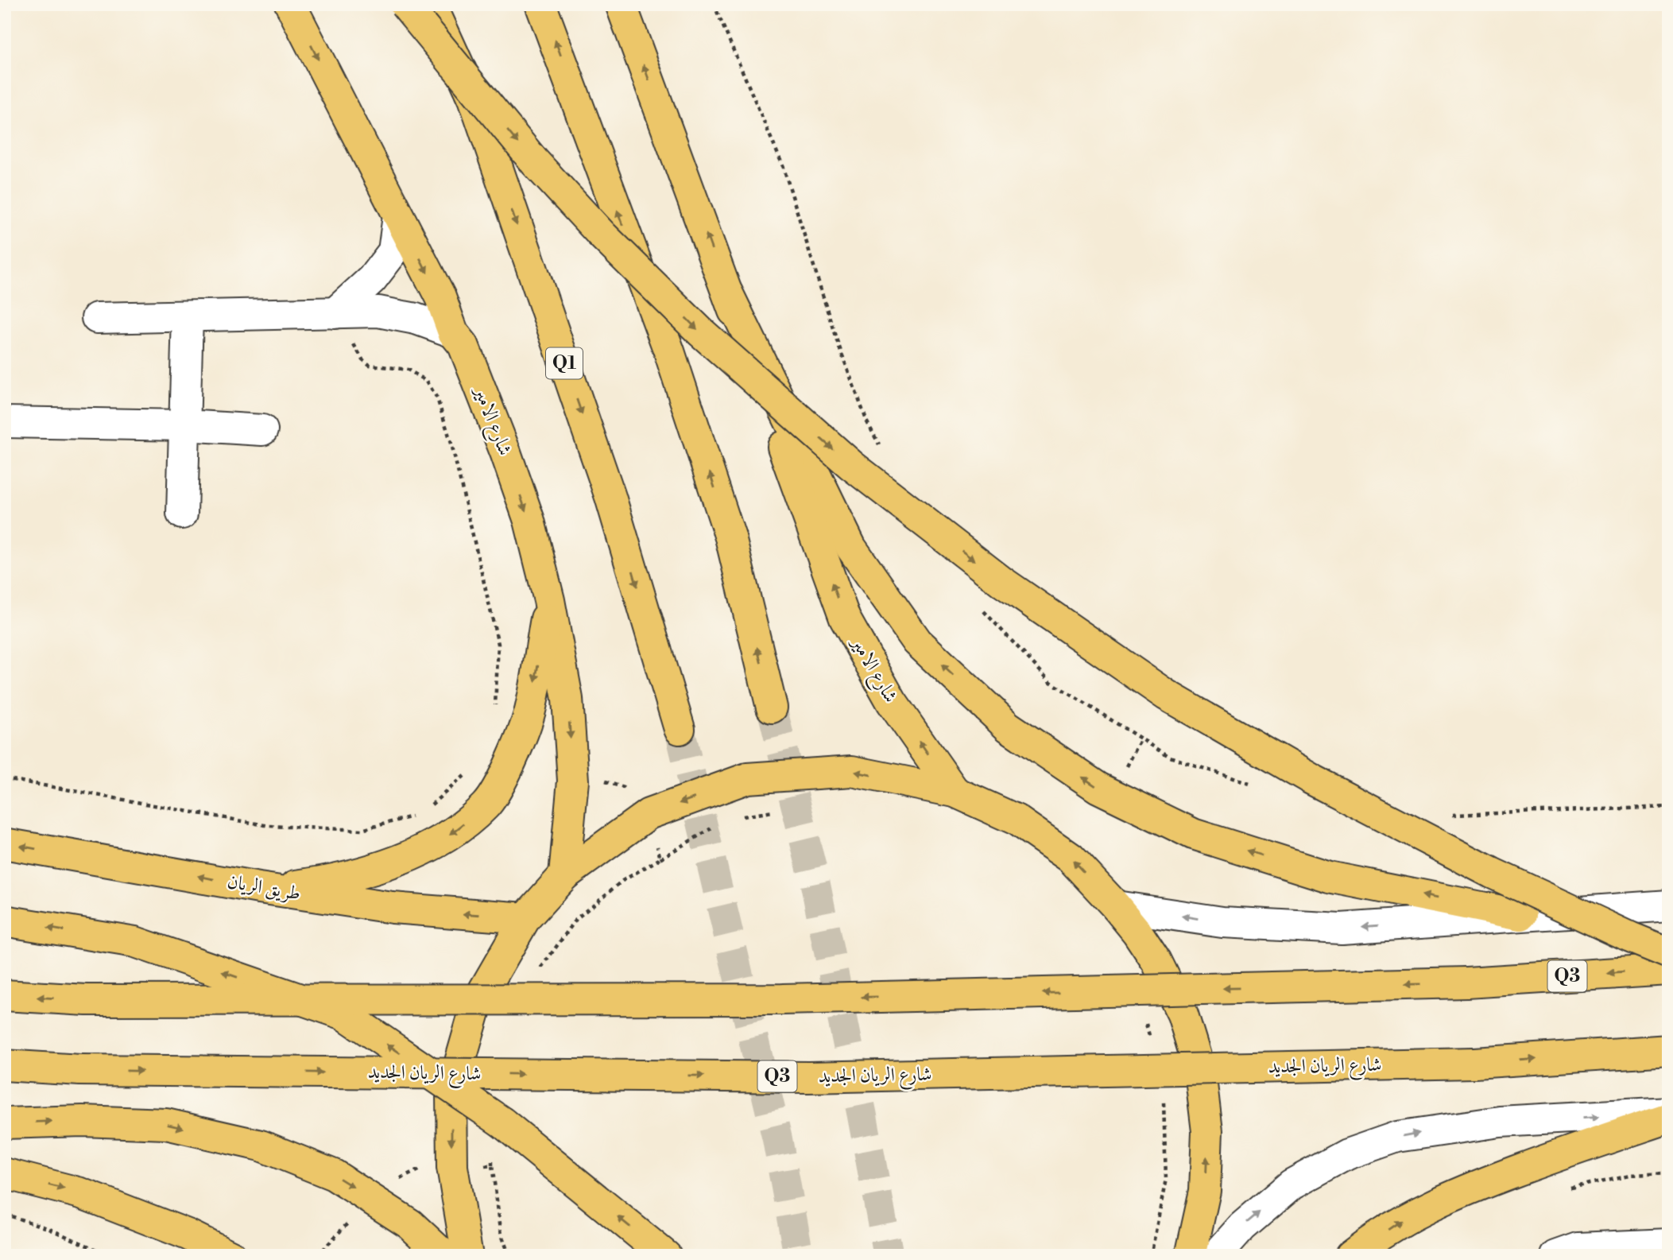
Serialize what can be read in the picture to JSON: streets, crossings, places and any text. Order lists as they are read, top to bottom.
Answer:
{
  "streets": {
    "main road": [
      "Q1",
      "شارع الامير",
      "طريق الريان",
      "Q3",
      "شارع الريان الجديد"
    ]
  }
}
